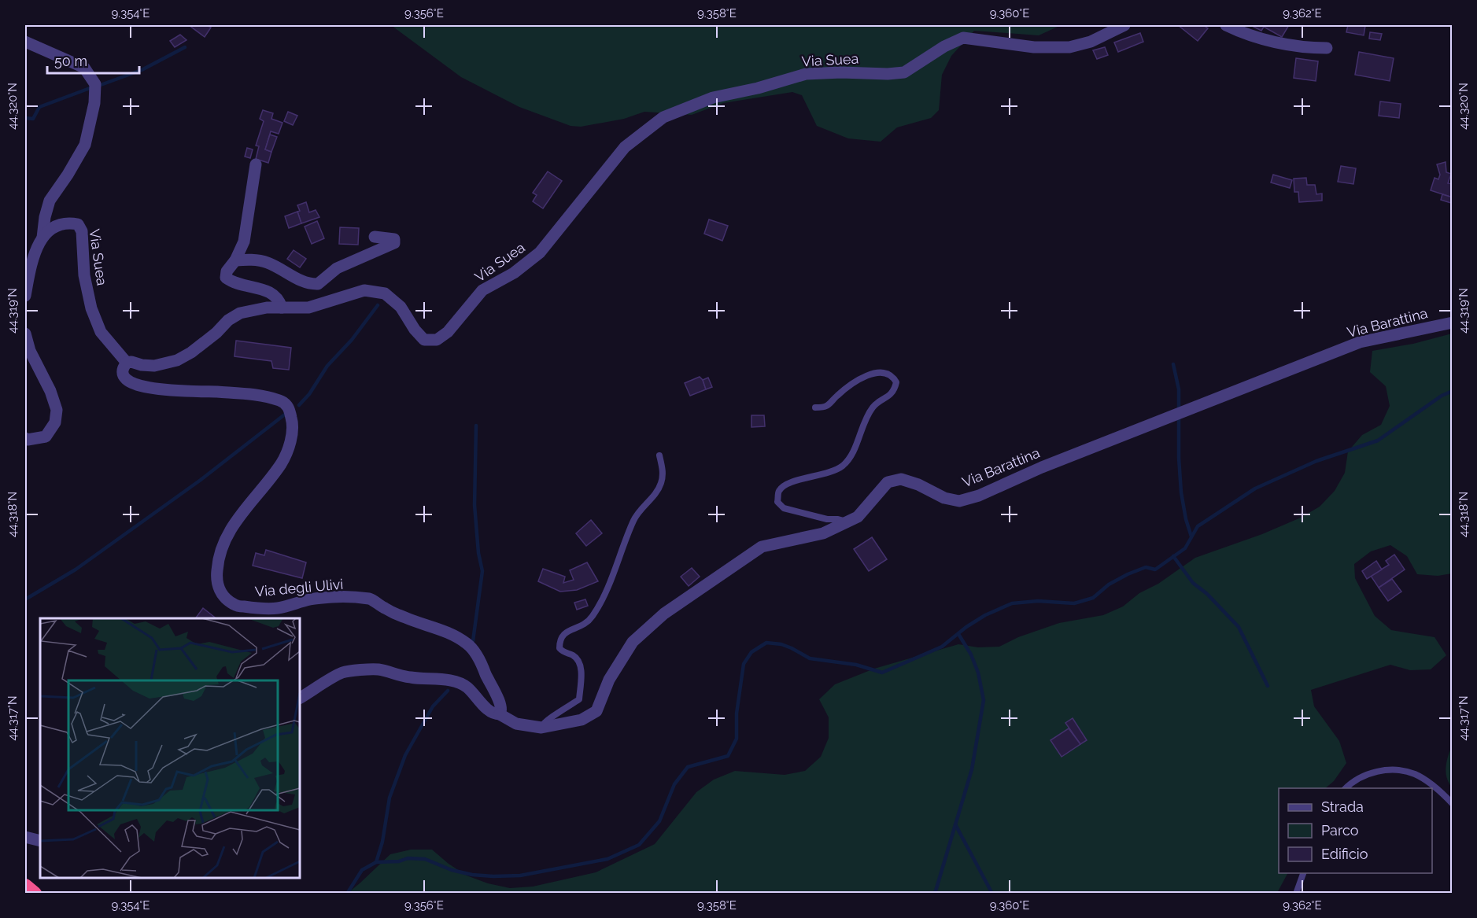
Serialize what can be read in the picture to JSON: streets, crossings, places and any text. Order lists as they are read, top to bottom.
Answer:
{
  "streets": {
    "street": ["Via Suea", "Via Barattina", "Via degli Ulivi"]
  },
  "crossings": [
    ["Via Suea", "Via degli Ulivi"],
    ["Via Barattina", "Via degli Ulivi"]
  ],
  "legend": ["Strada", "Parco", "Edificio"],
  "scale_bar": "50 m",
  "coordinates": [
    "9.354°E",
    "9.356°E",
    "9.358°E",
    "9.360°E",
    "9.362°E",
    "44.320°N",
    "44.319°N",
    "44.318°N",
    "44.317°N"
  ]
}
